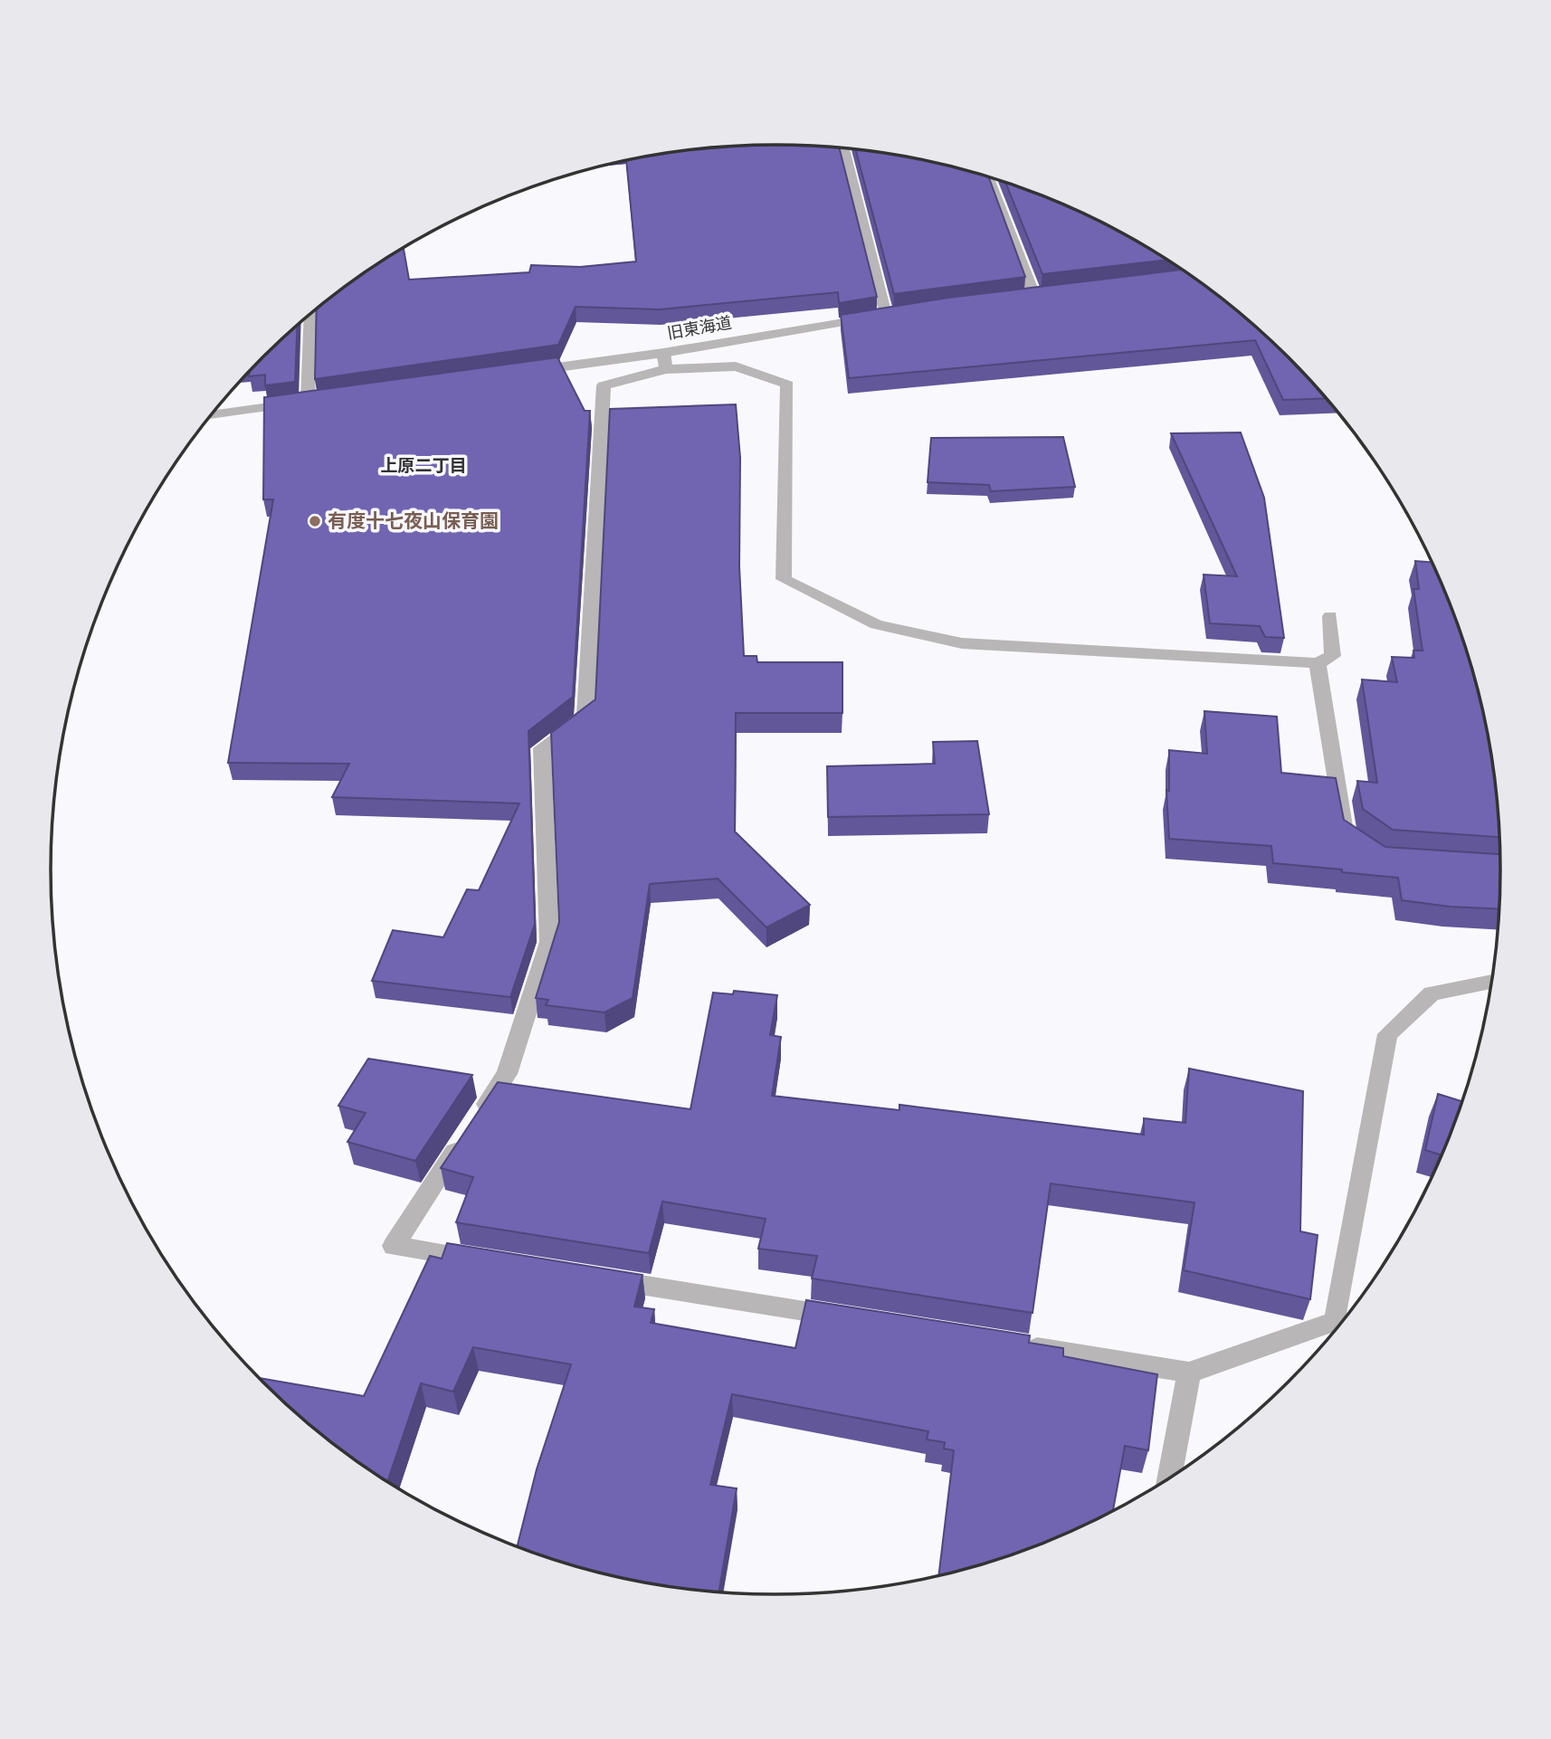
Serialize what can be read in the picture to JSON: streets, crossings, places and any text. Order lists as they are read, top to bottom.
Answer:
{
  "streets": {
    "street": ["旧東海道"]
  },
  "districts": ["上原二丁目"],
  "places": ["有度十七夜山保育園"]
}
